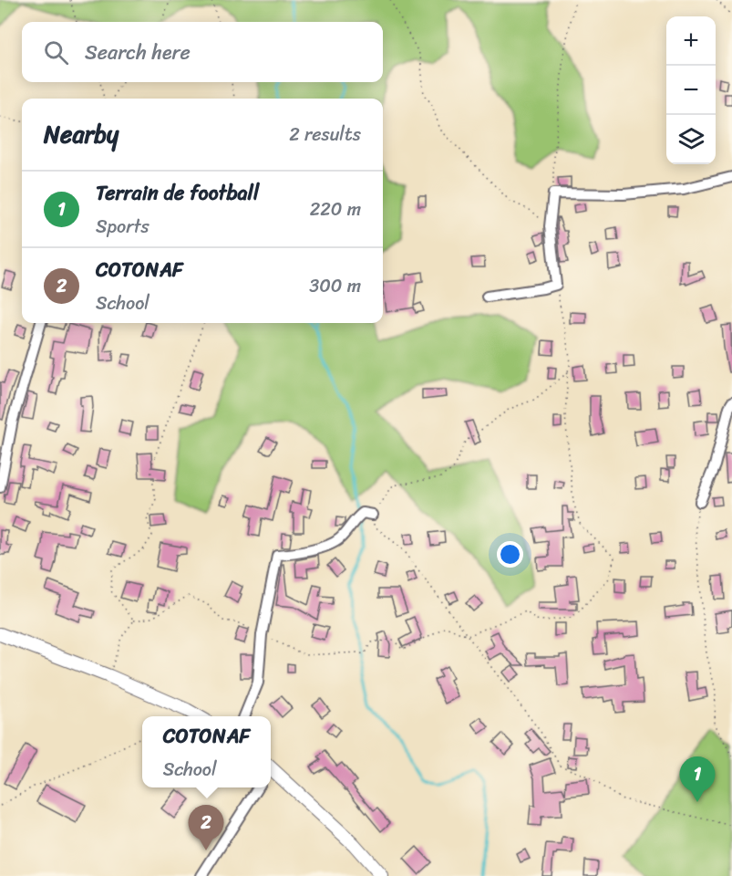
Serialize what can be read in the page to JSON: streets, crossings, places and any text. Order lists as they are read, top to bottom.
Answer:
{
  "page": {
    "map_buttons": ["+", "−"],
    "search": "Search here",
    "heading": ["Nearby", "2 results"],
    "list": [
      {
        "mark": "1",
        "name": "Terrain de football",
        "note": "Sports",
        "value": "220 m"
      },
      {
        "mark": "2",
        "name": "COTONAF",
        "note": "School",
        "value": "300 m"
      }
    ],
    "popup": ["COTONAF", "School"],
    "pins": ["1", "2"]
  }
}
